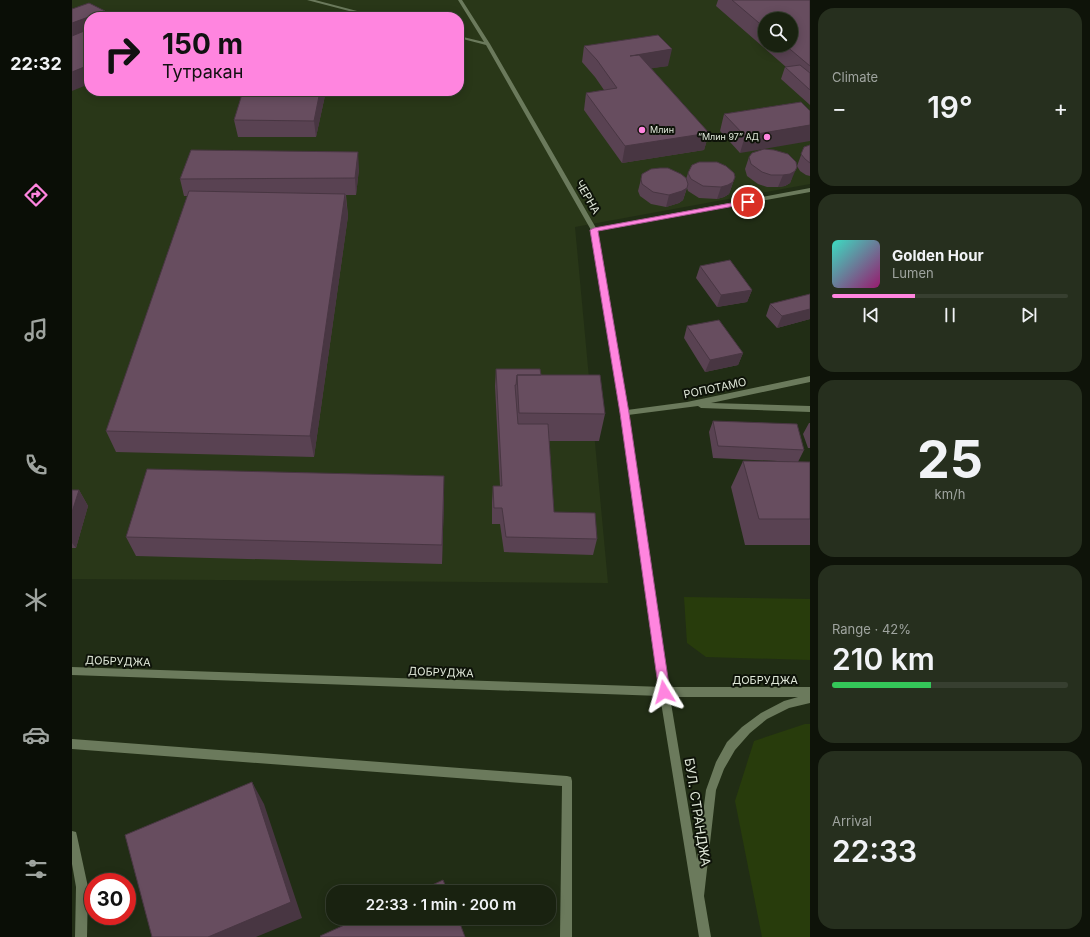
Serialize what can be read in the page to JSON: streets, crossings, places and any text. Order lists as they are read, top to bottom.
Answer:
{
  "streets": {
    "street": [
      "ЧЕРНА",
      "РОПОТАМО",
      "ДОБРУДЖА",
      "БУЛ. СТРАНДЖА"
    ]
  },
  "crossings": [
    ["ЧЕРНА", "РОПОТАМО"],
    ["ЧЕРНА", "ДОБРУДЖА"],
    ["ЧЕРНА", "БУЛ. СТРАНДЖА"],
    ["ДОБРУДЖА", "БУЛ. СТРАНДЖА"]
  ],
  "places": ["Млин", "“Млин 97” АД"],
  "page": {
    "tabs": "22:32",
    "tile": [
      "Climate",
      ["25", "km/h"],
      ["Range · 42%", "210 km"],
      ["Arrival", "22:33"]
    ],
    "turn": ["150 m", "Тутракан"],
    "heat": ["−", "19°", "+"],
    "song": ["Golden Hour", "Lumen"],
    "limit": "30",
    "trip": "22:33 · 1 min · 200 m"
  }
}
